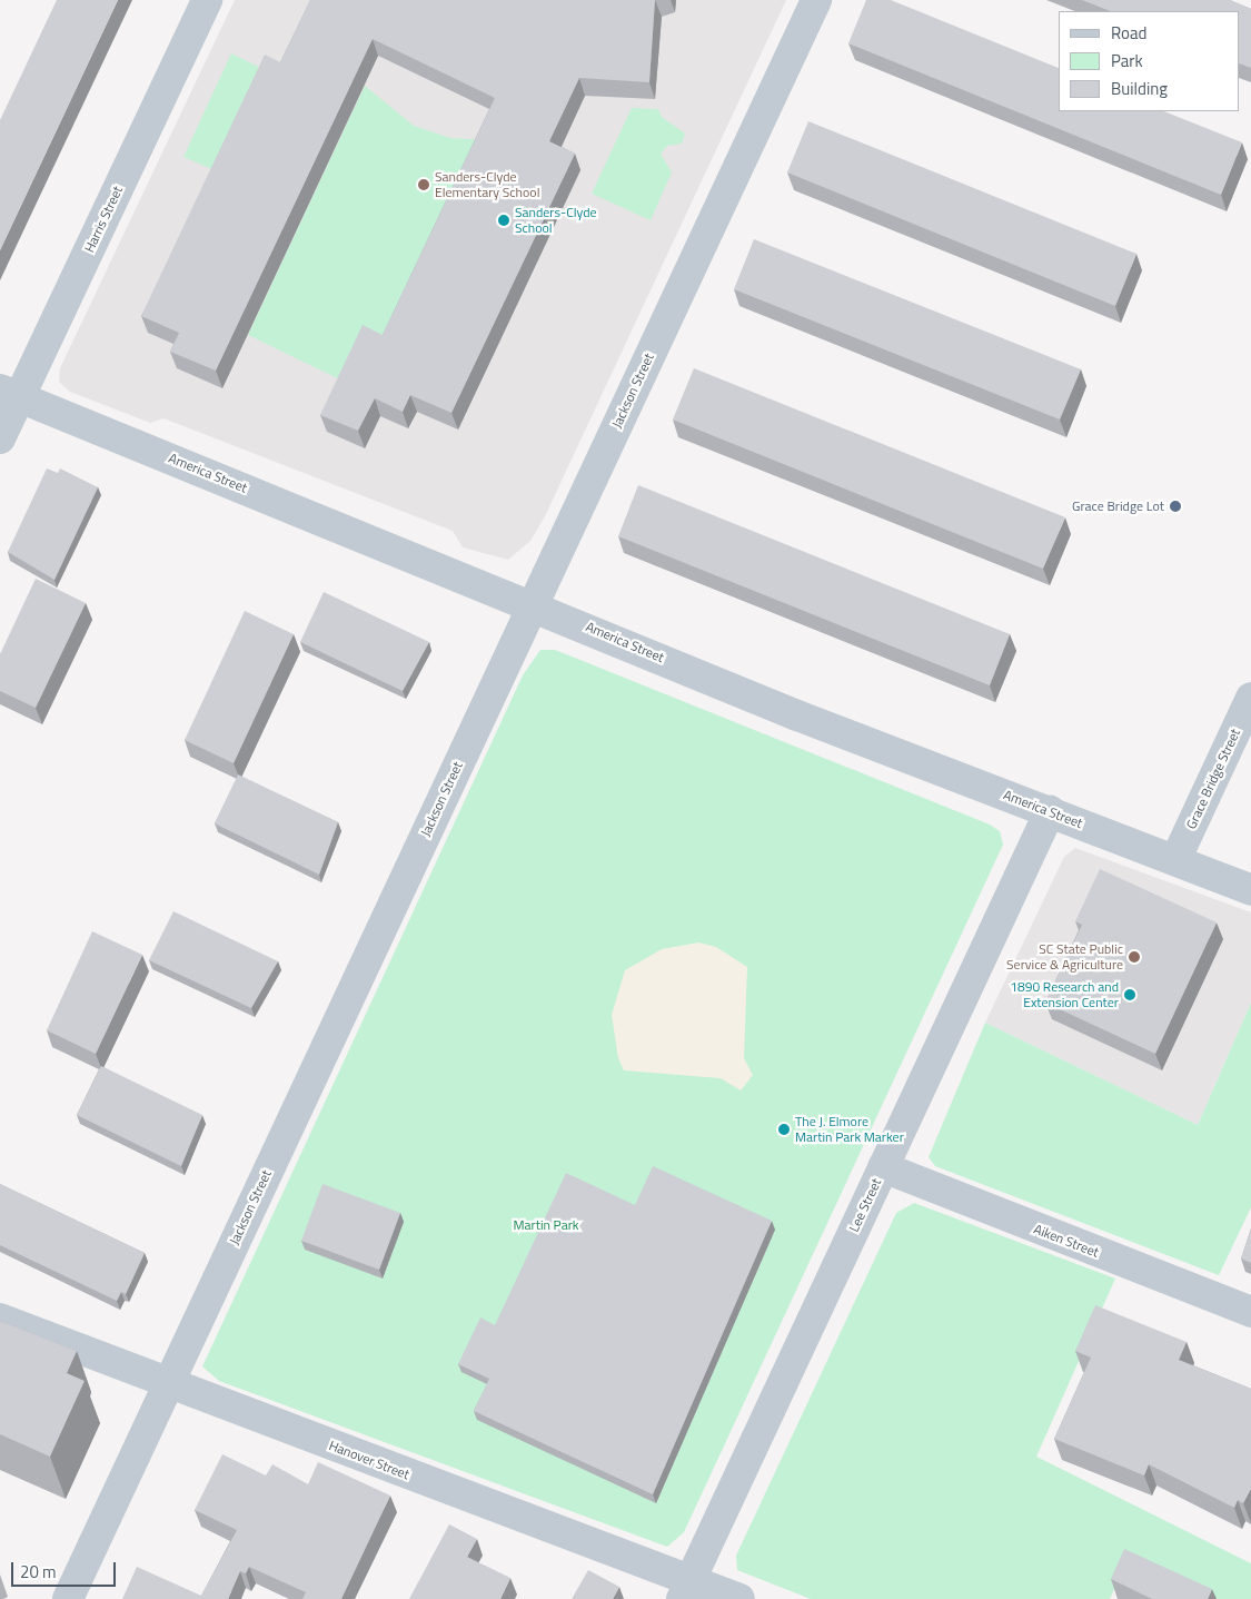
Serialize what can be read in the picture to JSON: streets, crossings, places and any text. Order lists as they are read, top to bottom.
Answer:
{
  "streets": {
    "street": [
      "Harris Street",
      "Jackson Street",
      "America Street",
      "Grace Bridge Street",
      "Lee Street",
      "Aiken Street",
      "Hanover Street"
    ]
  },
  "crossings": [
    ["Harris Street", "America Street"],
    ["Jackson Street", "America Street"],
    ["Jackson Street", "Hanover Street"],
    ["America Street", "Grace Bridge Street"],
    ["America Street", "Lee Street"],
    ["Lee Street", "Aiken Street"],
    ["Lee Street", "Hanover Street"]
  ],
  "parks": ["Martin Park"],
  "places": [
    "Sanders-Clyde Elementary School",
    "Sanders-Clyde School",
    "Grace Bridge Lot",
    "SC State Public Service & Agriculture",
    "1890 Research and Extension Center",
    "The J. Elmore Martin Park Marker"
  ],
  "legend": ["Road", "Park", "Building"],
  "scale_bar": "20 m"
}
